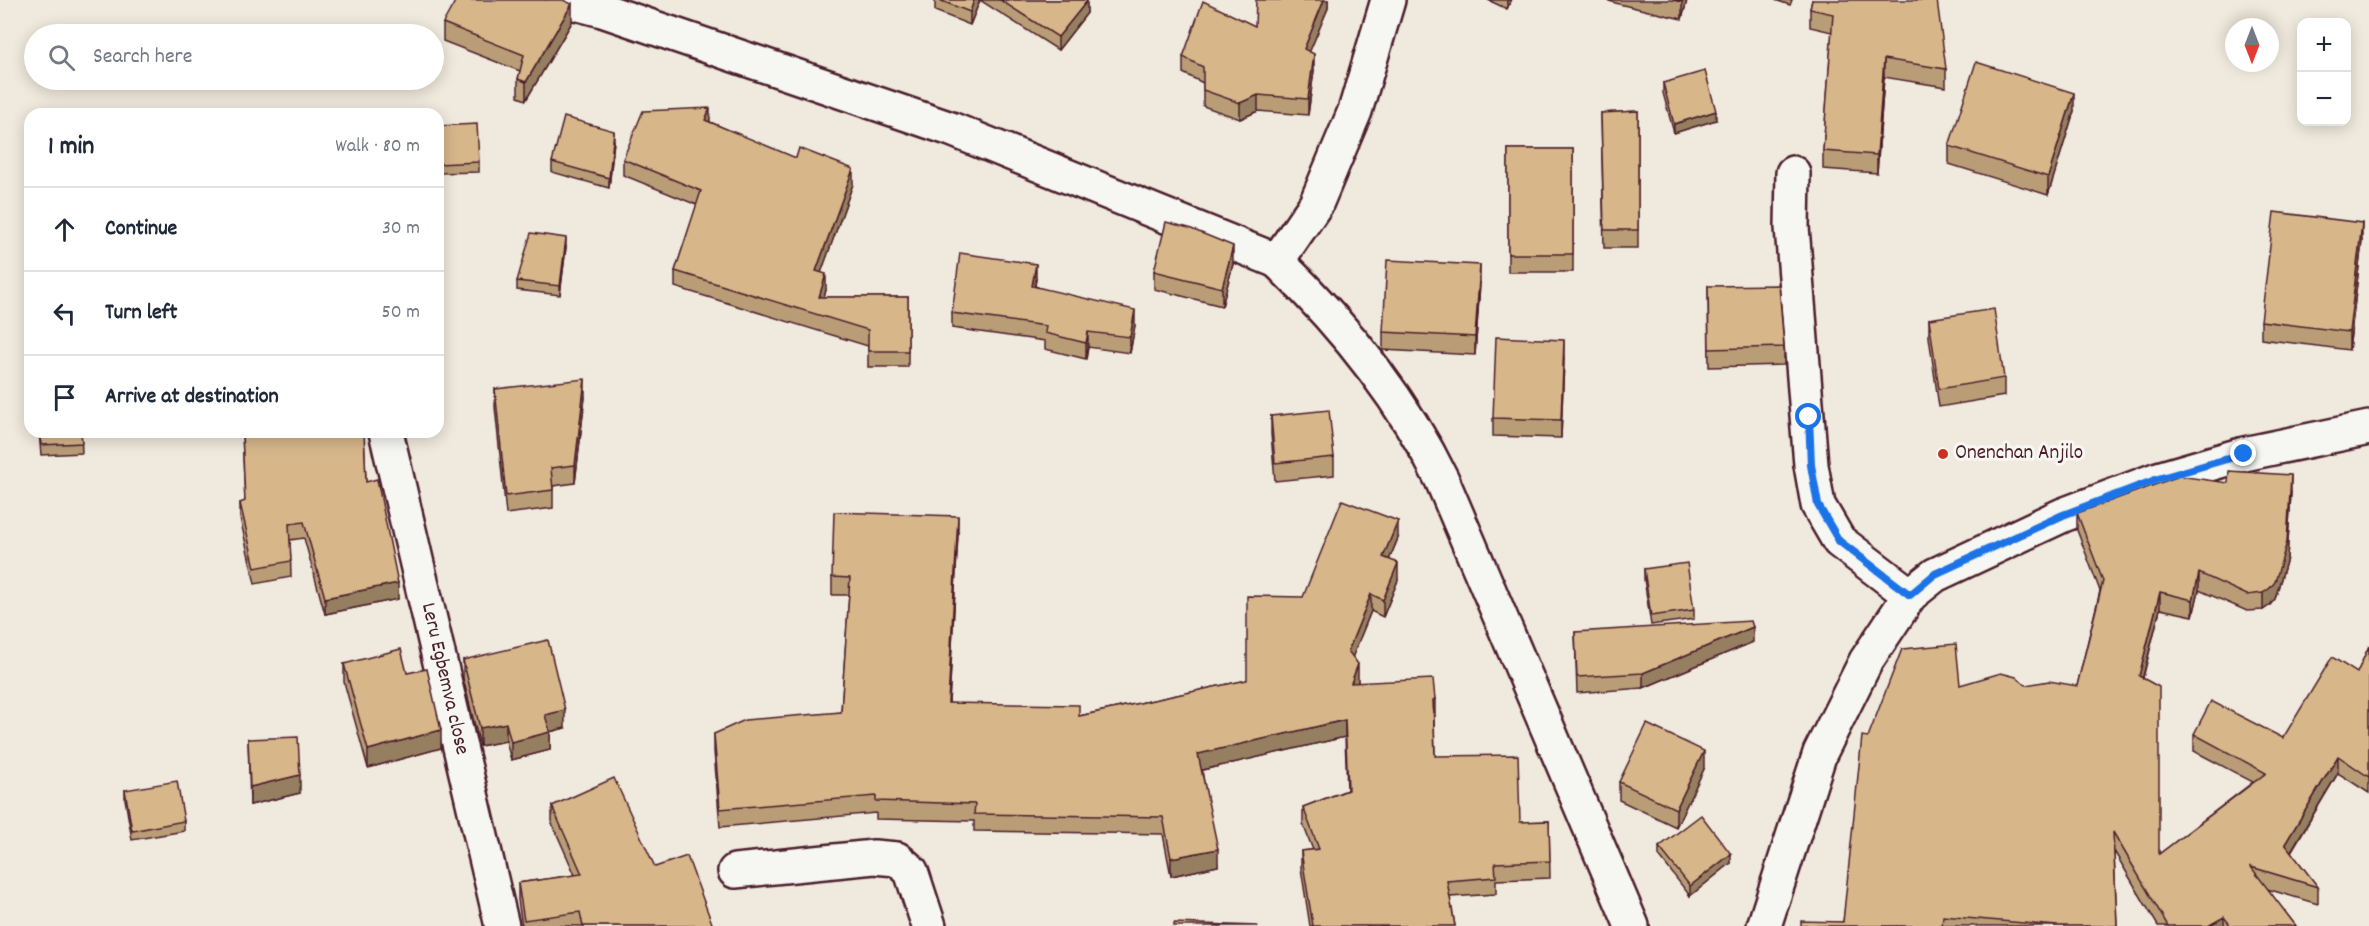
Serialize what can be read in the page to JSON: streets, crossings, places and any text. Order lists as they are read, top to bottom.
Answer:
{
  "streets": {
    "street": ["Leru Egbemva close"]
  },
  "places": ["Onenchan Anjilo"],
  "north": "bottom",
  "page": {
    "map_buttons": ["+", "−"],
    "search": "Search here",
    "heading": ["1 min", "Walk · 80 m"],
    "list": [
      ["Continue", "30 m"],
      ["Turn left", "50 m"],
      "Arrive at destination"
    ]
  }
}
